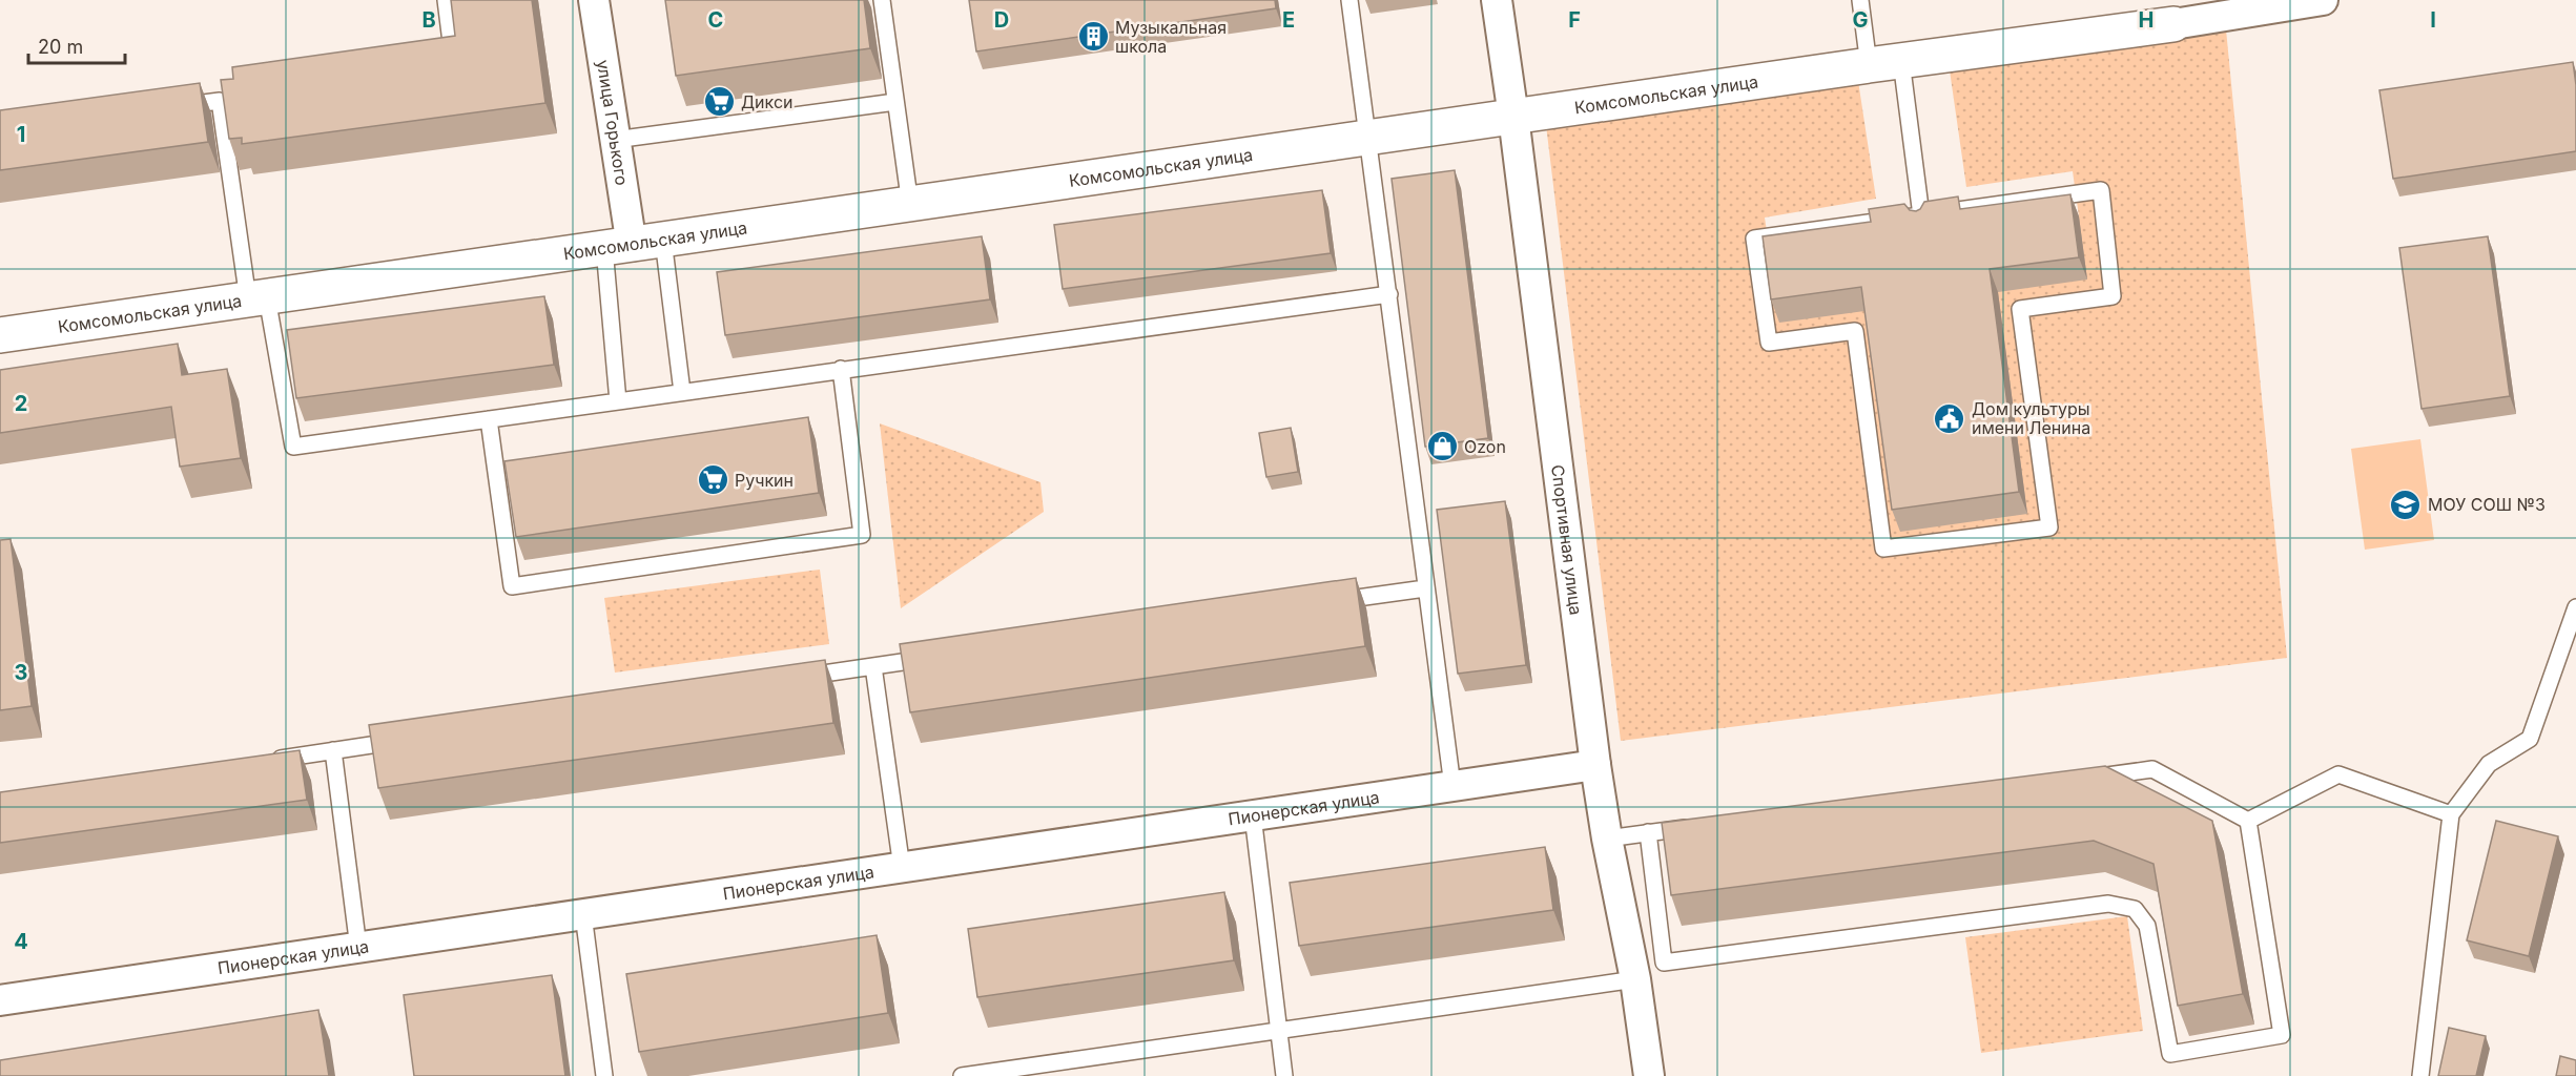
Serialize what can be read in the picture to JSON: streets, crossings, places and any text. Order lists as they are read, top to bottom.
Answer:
{
  "streets": {
    "street": [
      "Комсомольская улица",
      "улица Горького",
      "Спортивная улица",
      "Пионерская улица"
    ]
  },
  "crossings": [
    ["Комсомольская улица", "улица Горького"],
    ["Комсомольская улица", "Спортивная улица"],
    ["Спортивная улица", "Пионерская улица"]
  ],
  "places": {
    "building": ["Музыкальная школа"],
    "supermarket": ["Дикси", "Ручкин"],
    "public building": ["Дом культуры имени Ленина"],
    "shop": ["Ozon"],
    "school or university": ["МОУ СОШ №3"]
  },
  "scale_bar": "20 m",
  "grid": {
    "columns": [
      "B",
      "C",
      "D",
      "E",
      "F",
      "G",
      "H",
      "I"
    ],
    "rows": [
      "1",
      "2",
      "3",
      "4"
    ]
  }
}
